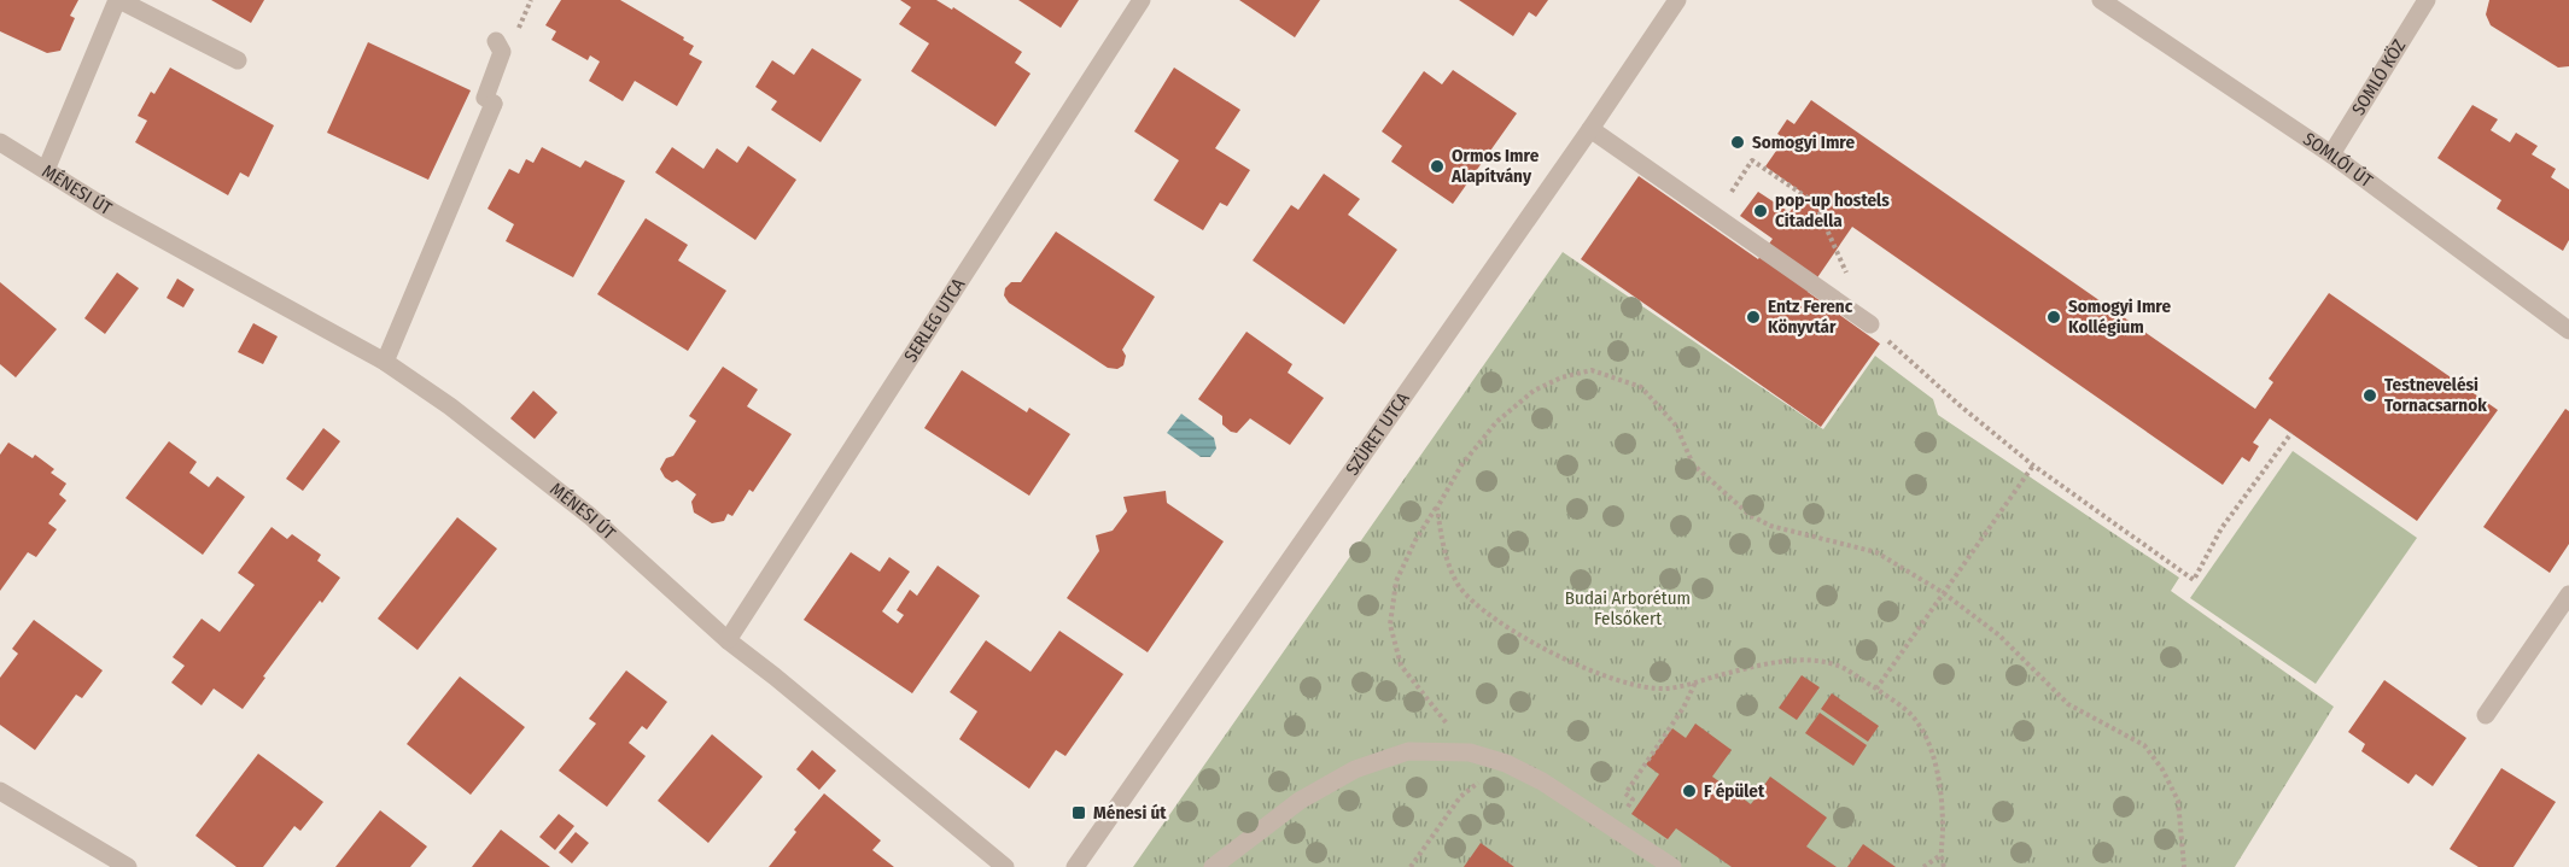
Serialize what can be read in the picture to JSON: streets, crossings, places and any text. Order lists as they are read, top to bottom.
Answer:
{
  "streets": {
    "street": [
      "SOMLÓ KÖZ",
      "SOMLÓI ÚT",
      "MÉNESI ÚT",
      "SERLEG UTCA",
      "SZÜRET UTCA"
    ]
  },
  "crossings": [
    ["SOMLÓ KÖZ", "SOMLÓI ÚT"],
    ["MÉNESI ÚT", "SERLEG UTCA"]
  ],
  "parks": ["Budai Arborétum Felsőkert"],
  "places": {
    "other": [
      "Somogyi Imre",
      "Ormos Imre Alapítvány",
      "pop-up hostels Citadella",
      "Entz Ferenc Könyvtár",
      "Somogyi Imre Kollégium",
      "Testnevelési Tornacsarnok",
      "F épület"
    ],
    "transit": ["Ménesi út"]
  }
}
